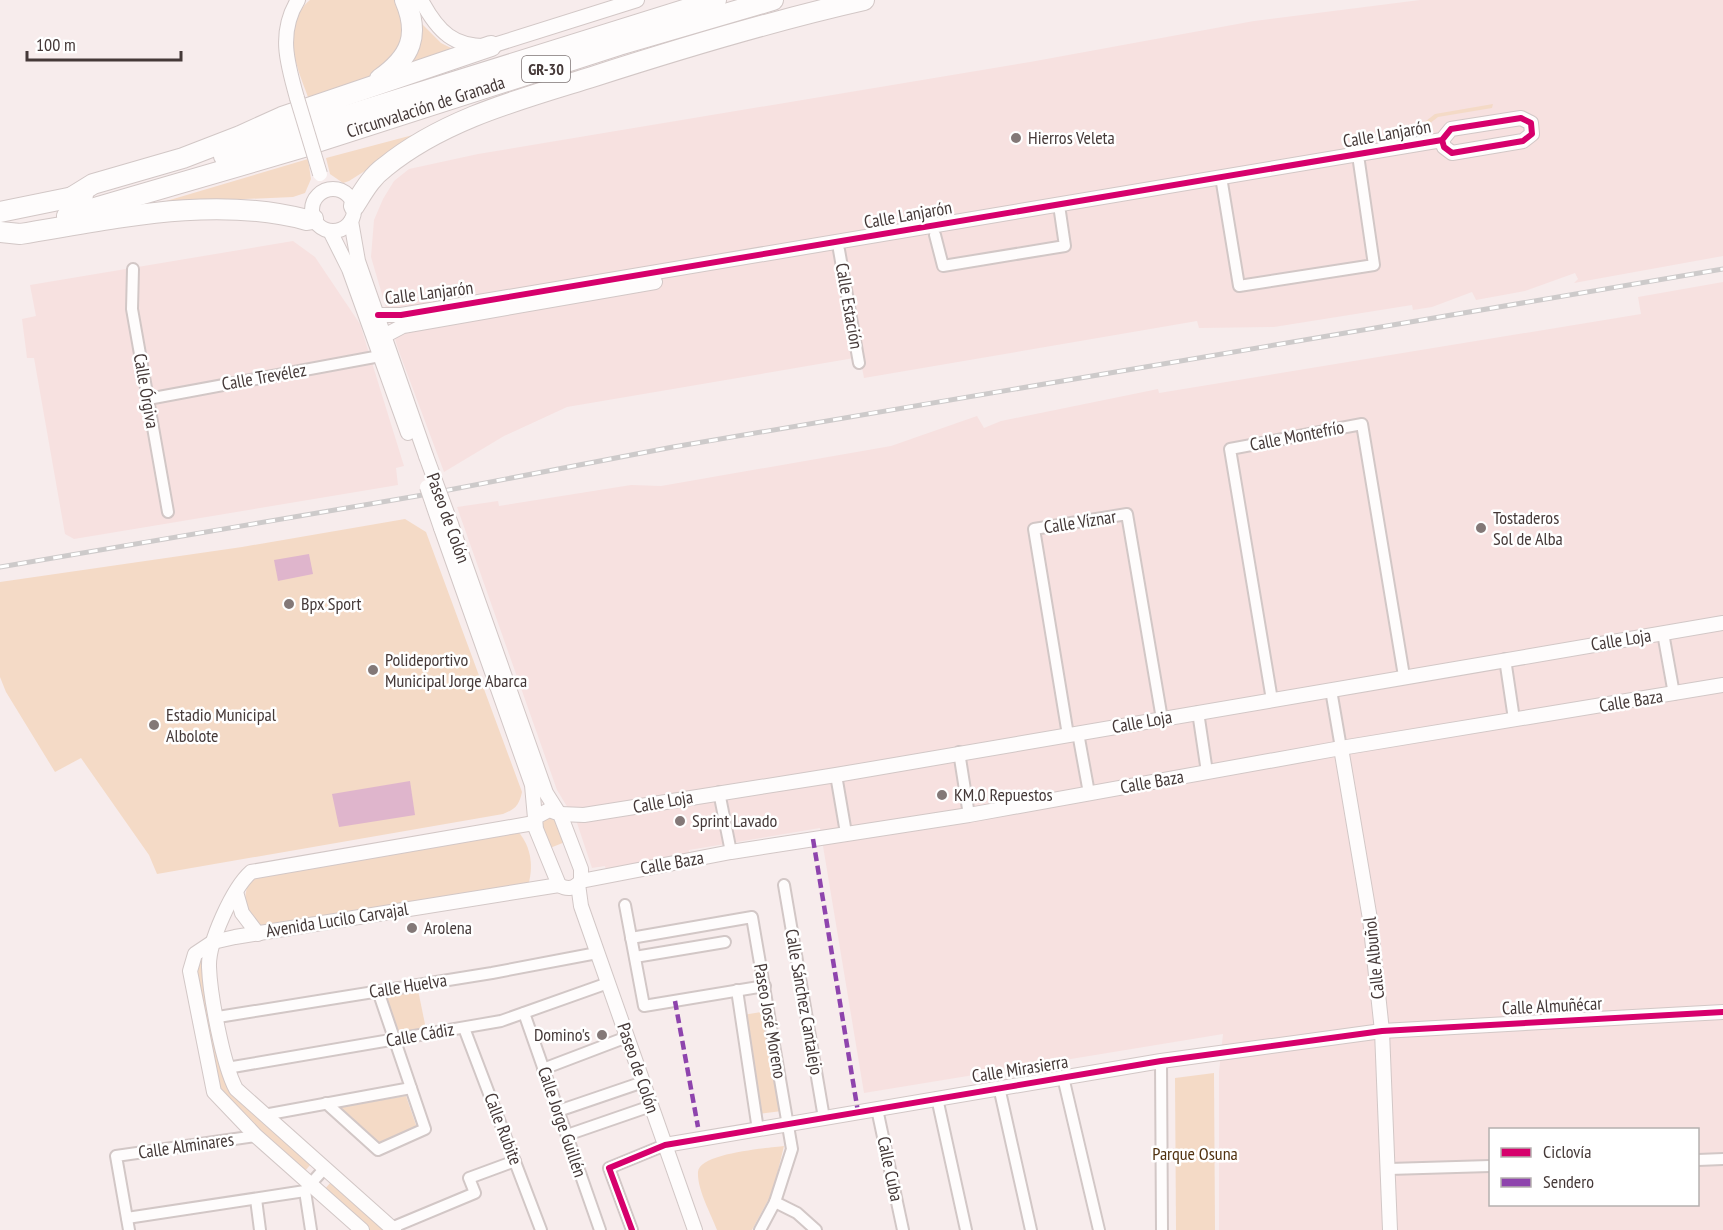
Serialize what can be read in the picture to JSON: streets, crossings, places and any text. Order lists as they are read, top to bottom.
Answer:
{
  "streets": {
    "highway": ["GR-30", "Circunvalación de Granada"],
    "street": [
      "Calle Lanjarón",
      "Calle Estación",
      "Calle Trevélez",
      "Calle Órgiva",
      "Calle Montefrío",
      "Paseo de Colón",
      "Calle Víznar",
      "Calle Loja",
      "Calle Baza",
      "Avenida Lucilo Carvajal",
      "Calle Albuñol",
      "Calle Huelva",
      "Calle Sánchez Cantalejo",
      "Calle Almuñécar",
      "Paseo José Moreno",
      "Calle Cádiz",
      "Calle Mirasierra",
      "Calle Jorge Guillén",
      "Calle Rubite",
      "Calle Alminares",
      "Calle Cuba"
    ]
  },
  "crossings": [
    ["Calle Lanjarón", "Calle Estación"],
    ["Calle Lanjarón", "Paseo de Colón"],
    ["Calle Trevélez", "Calle Órgiva"],
    ["Calle Trevélez", "Paseo de Colón"],
    ["Calle Montefrío", "Calle Loja"],
    ["Paseo de Colón", "Calle Loja"],
    ["Paseo de Colón", "Calle Baza"],
    ["Paseo de Colón", "Avenida Lucilo Carvajal"],
    ["Paseo de Colón", "Calle Huelva"],
    ["Paseo de Colón", "Calle Cádiz"],
    ["Paseo de Colón", "Calle Mirasierra"],
    ["Calle Víznar", "Calle Loja"],
    ["Calle Loja", "Calle Albuñol"],
    ["Calle Baza", "Avenida Lucilo Carvajal"],
    ["Calle Baza", "Calle Albuñol"],
    ["Calle Albuñol", "Calle Almuñécar"],
    ["Calle Albuñol", "Calle Mirasierra"],
    ["Calle Sánchez Cantalejo", "Calle Mirasierra"],
    ["Calle Almuñécar", "Calle Mirasierra"],
    ["Paseo José Moreno", "Calle Mirasierra"],
    ["Calle Cádiz", "Calle Jorge Guillén"],
    ["Calle Cádiz", "Calle Rubite"],
    ["Calle Mirasierra", "Calle Cuba"]
  ],
  "parks": ["Parque Osuna"],
  "places": [
    "Hierros Veleta",
    "Tostaderos Sol de Alba",
    "Bpx Sport",
    "Polideportivo Municipal Jorge Abarca",
    "Estadio Municipal Albolote",
    "KM.0 Repuestos",
    "Sprint Lavado",
    "Arolena",
    "Domino's"
  ],
  "legend": ["Ciclovía", "Sendero"],
  "scale_bar": "100 m"
}
